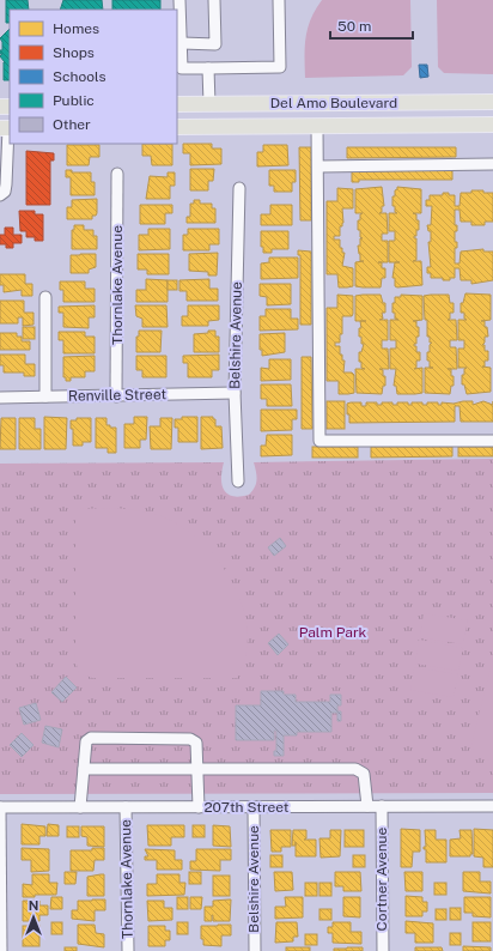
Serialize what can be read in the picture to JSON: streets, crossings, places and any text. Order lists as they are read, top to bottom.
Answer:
{
  "streets": {
    "main road": ["Del Amo Boulevard"],
    "street": [
      "Thornlake Avenue",
      "Belshire Avenue",
      "Renville Street",
      "207th Street",
      "Cortner Avenue"
    ]
  },
  "crossings": [
    ["Thornlake Avenue", "Renville Street"],
    ["Thornlake Avenue", "207th Street"],
    ["Belshire Avenue", "Renville Street"],
    ["Belshire Avenue", "207th Street"],
    ["207th Street", "Cortner Avenue"]
  ],
  "parks": ["Palm Park"],
  "legend": [
    "Homes",
    "Shops",
    "Schools",
    "Public",
    "Other"
  ],
  "scale_bar": "50 m",
  "north": "top"
}
